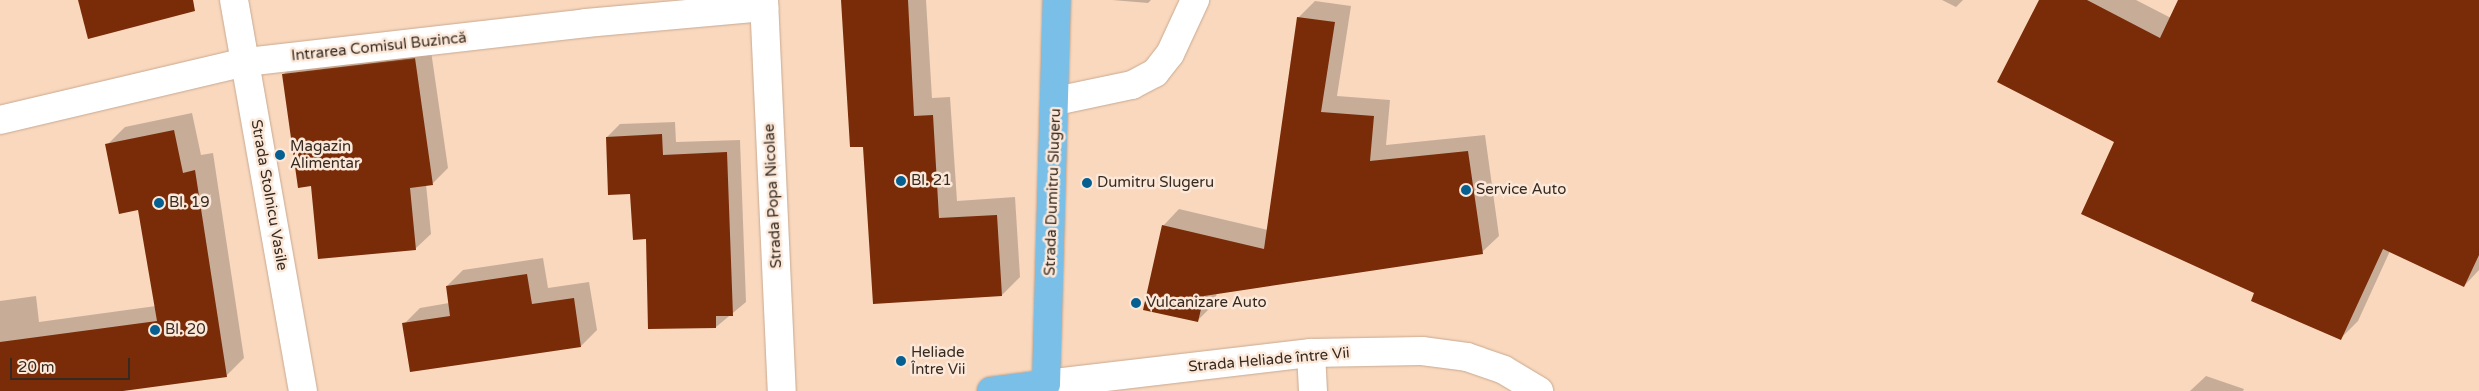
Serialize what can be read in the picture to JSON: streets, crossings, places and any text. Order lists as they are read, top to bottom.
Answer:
{
  "streets": {
    "main road": ["Strada Dumitru Slugeru", "Strada Heliade între Vii"],
    "street": ["Intrarea Comisul Buzincă", "Strada Stolnicu Vasile", "Strada Popa Nicolae"]
  },
  "crossings": [
    ["Intrarea Comisul Buzincă", "Strada Stolnicu Vasile"],
    ["Intrarea Comisul Buzincă", "Strada Popa Nicolae"],
    ["Strada Dumitru Slugeru", "Strada Heliade între Vii"]
  ],
  "places": [
    "Magazin Alimentar",
    "Bl. 21",
    "Dumitru Slugeru",
    "Service Auto",
    "Bl. 19",
    "Vulcanizare Auto",
    "Bl. 20",
    "Heliade Între Vii"
  ],
  "scale_bar": "20 m"
}
